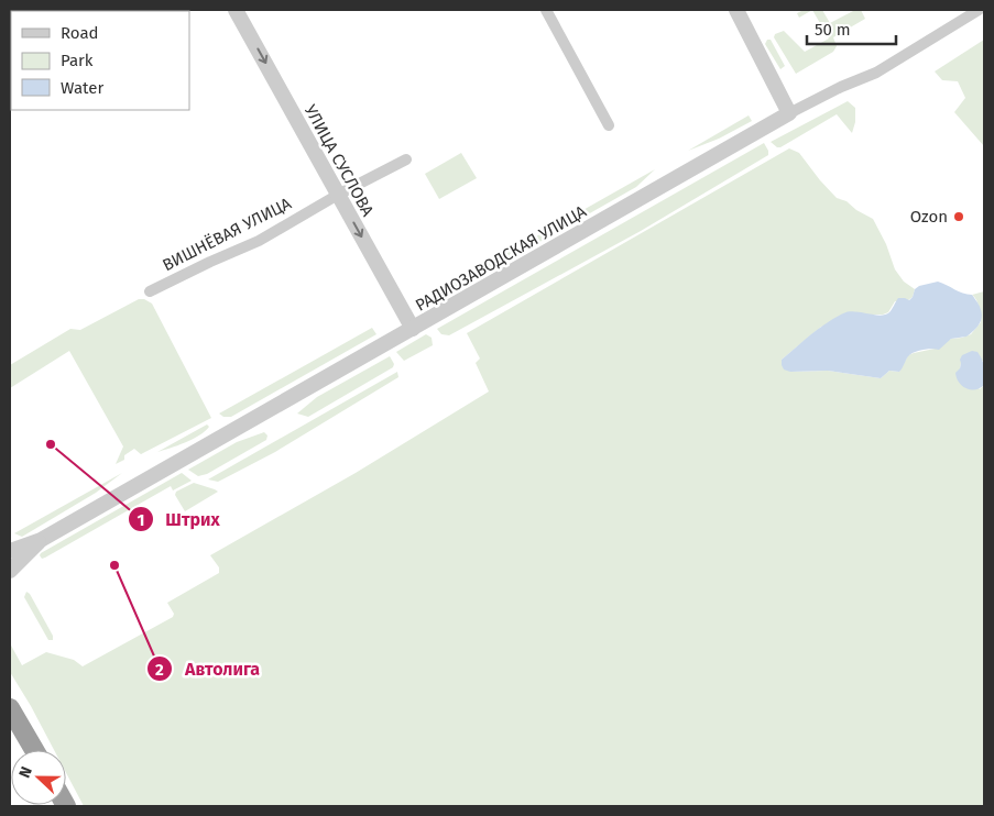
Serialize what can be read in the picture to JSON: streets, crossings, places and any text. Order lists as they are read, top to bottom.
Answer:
{
  "streets": {
    "street": ["УЛИЦА СУСЛОВА", "ВИШНЁВАЯ УЛИЦА", "РАДИОЗАВОДСКАЯ УЛИЦА"]
  },
  "crossings": [
    ["УЛИЦА СУСЛОВА", "ВИШНЁВАЯ УЛИЦА"],
    ["УЛИЦА СУСЛОВА", "РАДИОЗАВОДСКАЯ УЛИЦА"]
  ],
  "one_way": ["УЛИЦА СУСЛОВА"],
  "places": ["Ozon", "Штрих", "Автолига"],
  "legend": ["Road", "Park", "Water"],
  "scale_bar": "50 m",
  "north": "left"
}
